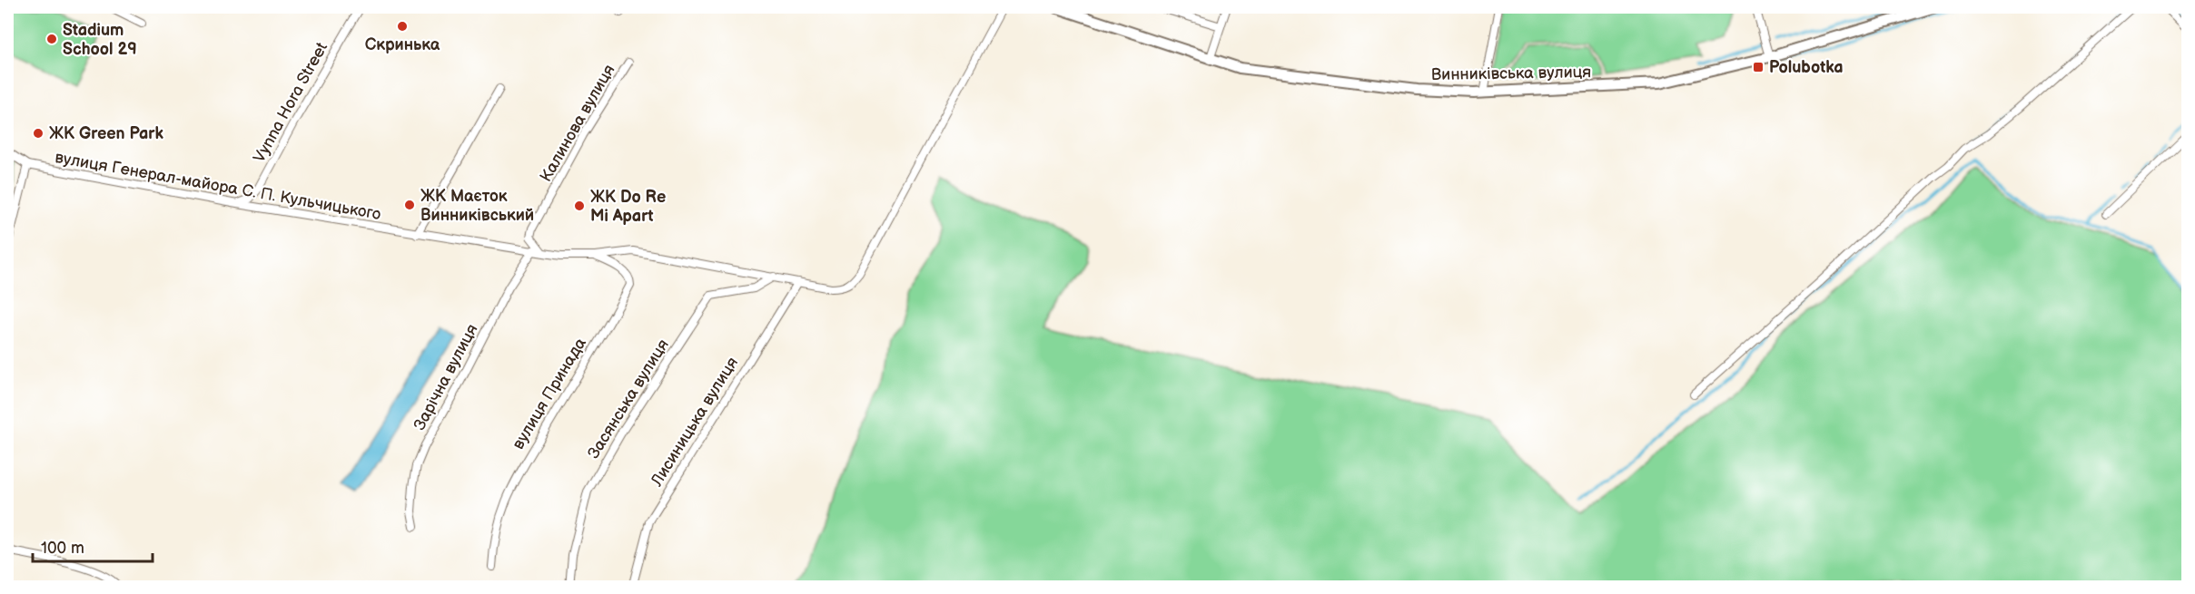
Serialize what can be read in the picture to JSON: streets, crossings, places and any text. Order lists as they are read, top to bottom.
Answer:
{
  "streets": {
    "main road": ["Винниківська вулиця"],
    "street": [
      "Vynna Hora Street",
      "Калинова вулиця",
      "вулиця Генерал-майора С. П. Кульчицького",
      "Зарічна вулиця",
      "вулиця Принада",
      "Засянська вулиця",
      "Лисиницька вулиця"
    ]
  },
  "crossings": [
    ["Vynna Hora Street", "вулиця Генерал-майора С. П. Кульчицького"],
    ["Калинова вулиця", "вулиця Генерал-майора С. П. Кульчицького"],
    ["вулиця Генерал-майора С. П. Кульчицького", "Зарічна вулиця"],
    ["вулиця Генерал-майора С. П. Кульчицького", "вулиця Принада"],
    ["вулиця Генерал-майора С. П. Кульчицького", "Засянська вулиця"],
    ["вулиця Генерал-майора С. П. Кульчицького", "Лисиницька вулиця"]
  ],
  "places": {
    "other": [
      "Скринька",
      "Stadium School 29",
      "ЖК Green Park",
      "ЖК Маєток Винниківський",
      "ЖК Do Re Mi Apart"
    ],
    "transit": ["Polubotka"]
  },
  "scale_bar": "100 m"
}
